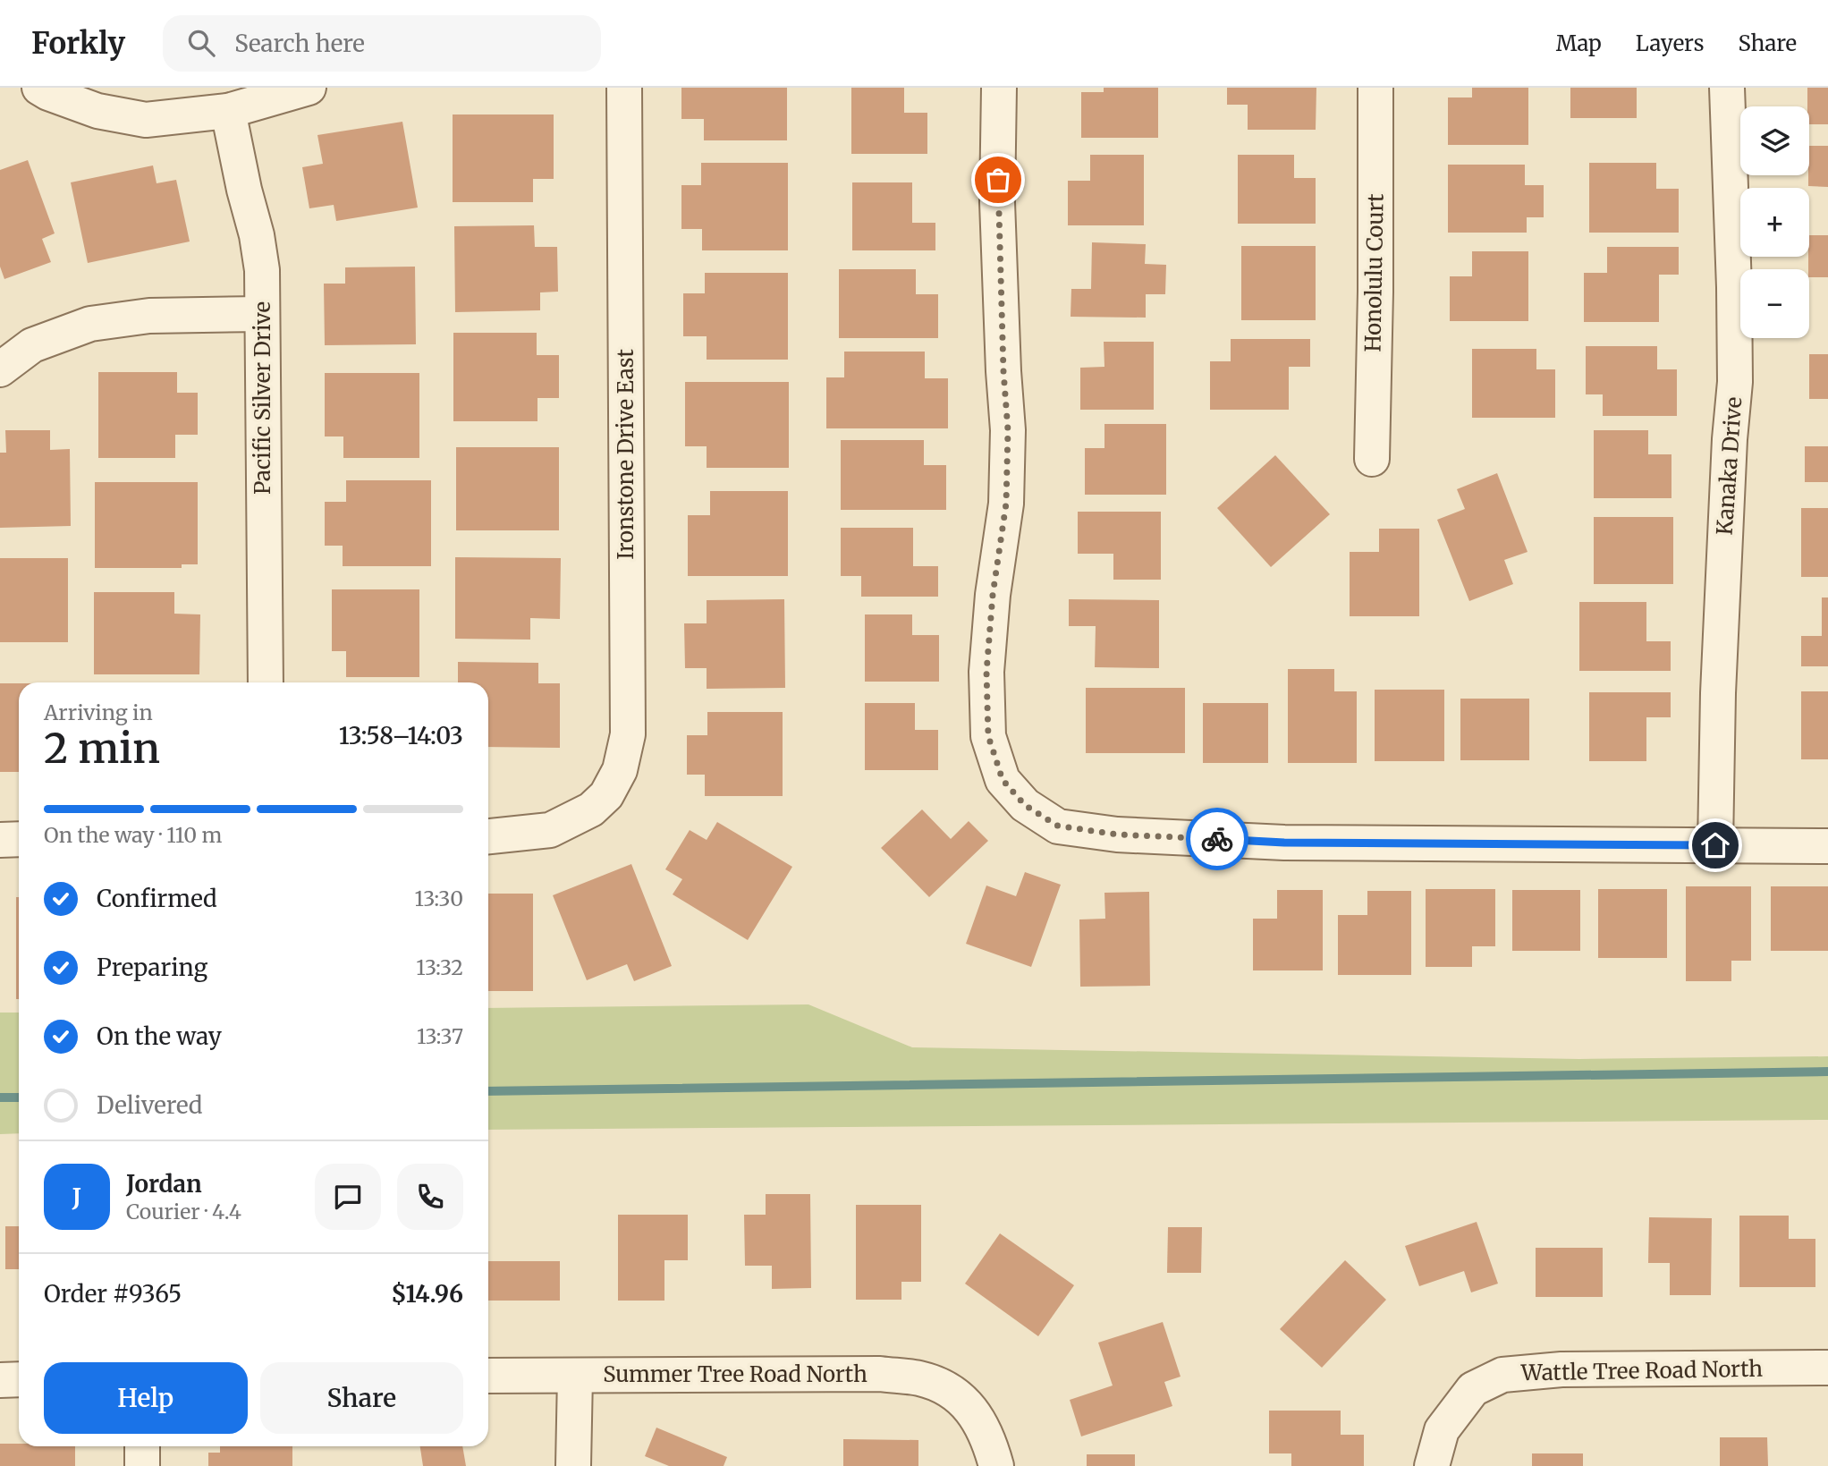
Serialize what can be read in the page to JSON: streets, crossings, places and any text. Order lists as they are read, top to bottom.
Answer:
{
  "streets": {
    "street": [
      "Honolulu Court",
      "Pacific Silver Drive",
      "Ironstone Drive East",
      "Kanaka Drive",
      "Wattle Tree Road North",
      "Summer Tree Road North"
    ]
  },
  "page": {
    "header": "Forkly",
    "search": "Search here",
    "nav": ["Map", "Layers", "Share"],
    "map_buttons": ["+", "−"],
    "heading": ["2 min", "Arriving in", "13:58–14:03"],
    "panel": [
      "Jordan",
      "Courier · 4.4",
      "Order #9365",
      "$14.96"
    ],
    "bar": "On the way · 110 m",
    "list": [
      ["Confirmed", "13:30"],
      ["Preparing", "13:32"],
      ["On the way", "13:37"],
      "Delivered"
    ],
    "round": "J",
    "buttons": ["Help", "Share"]
  }
}
